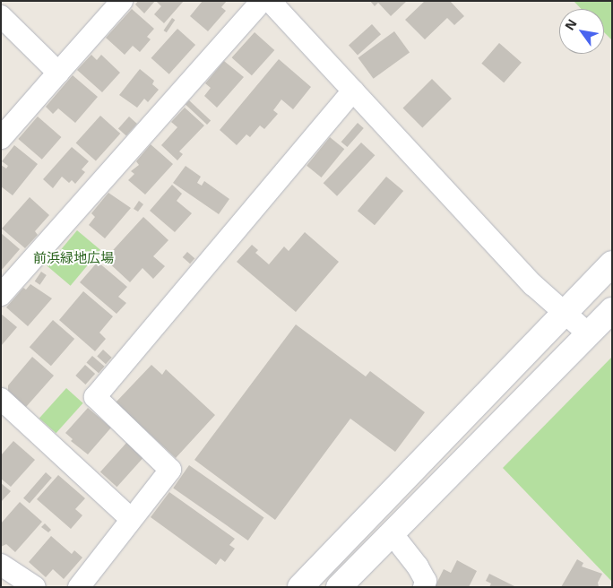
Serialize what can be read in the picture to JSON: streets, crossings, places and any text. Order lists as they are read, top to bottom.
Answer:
{
  "parks": ["前浜緑地広場"],
  "north": "top left"
}
